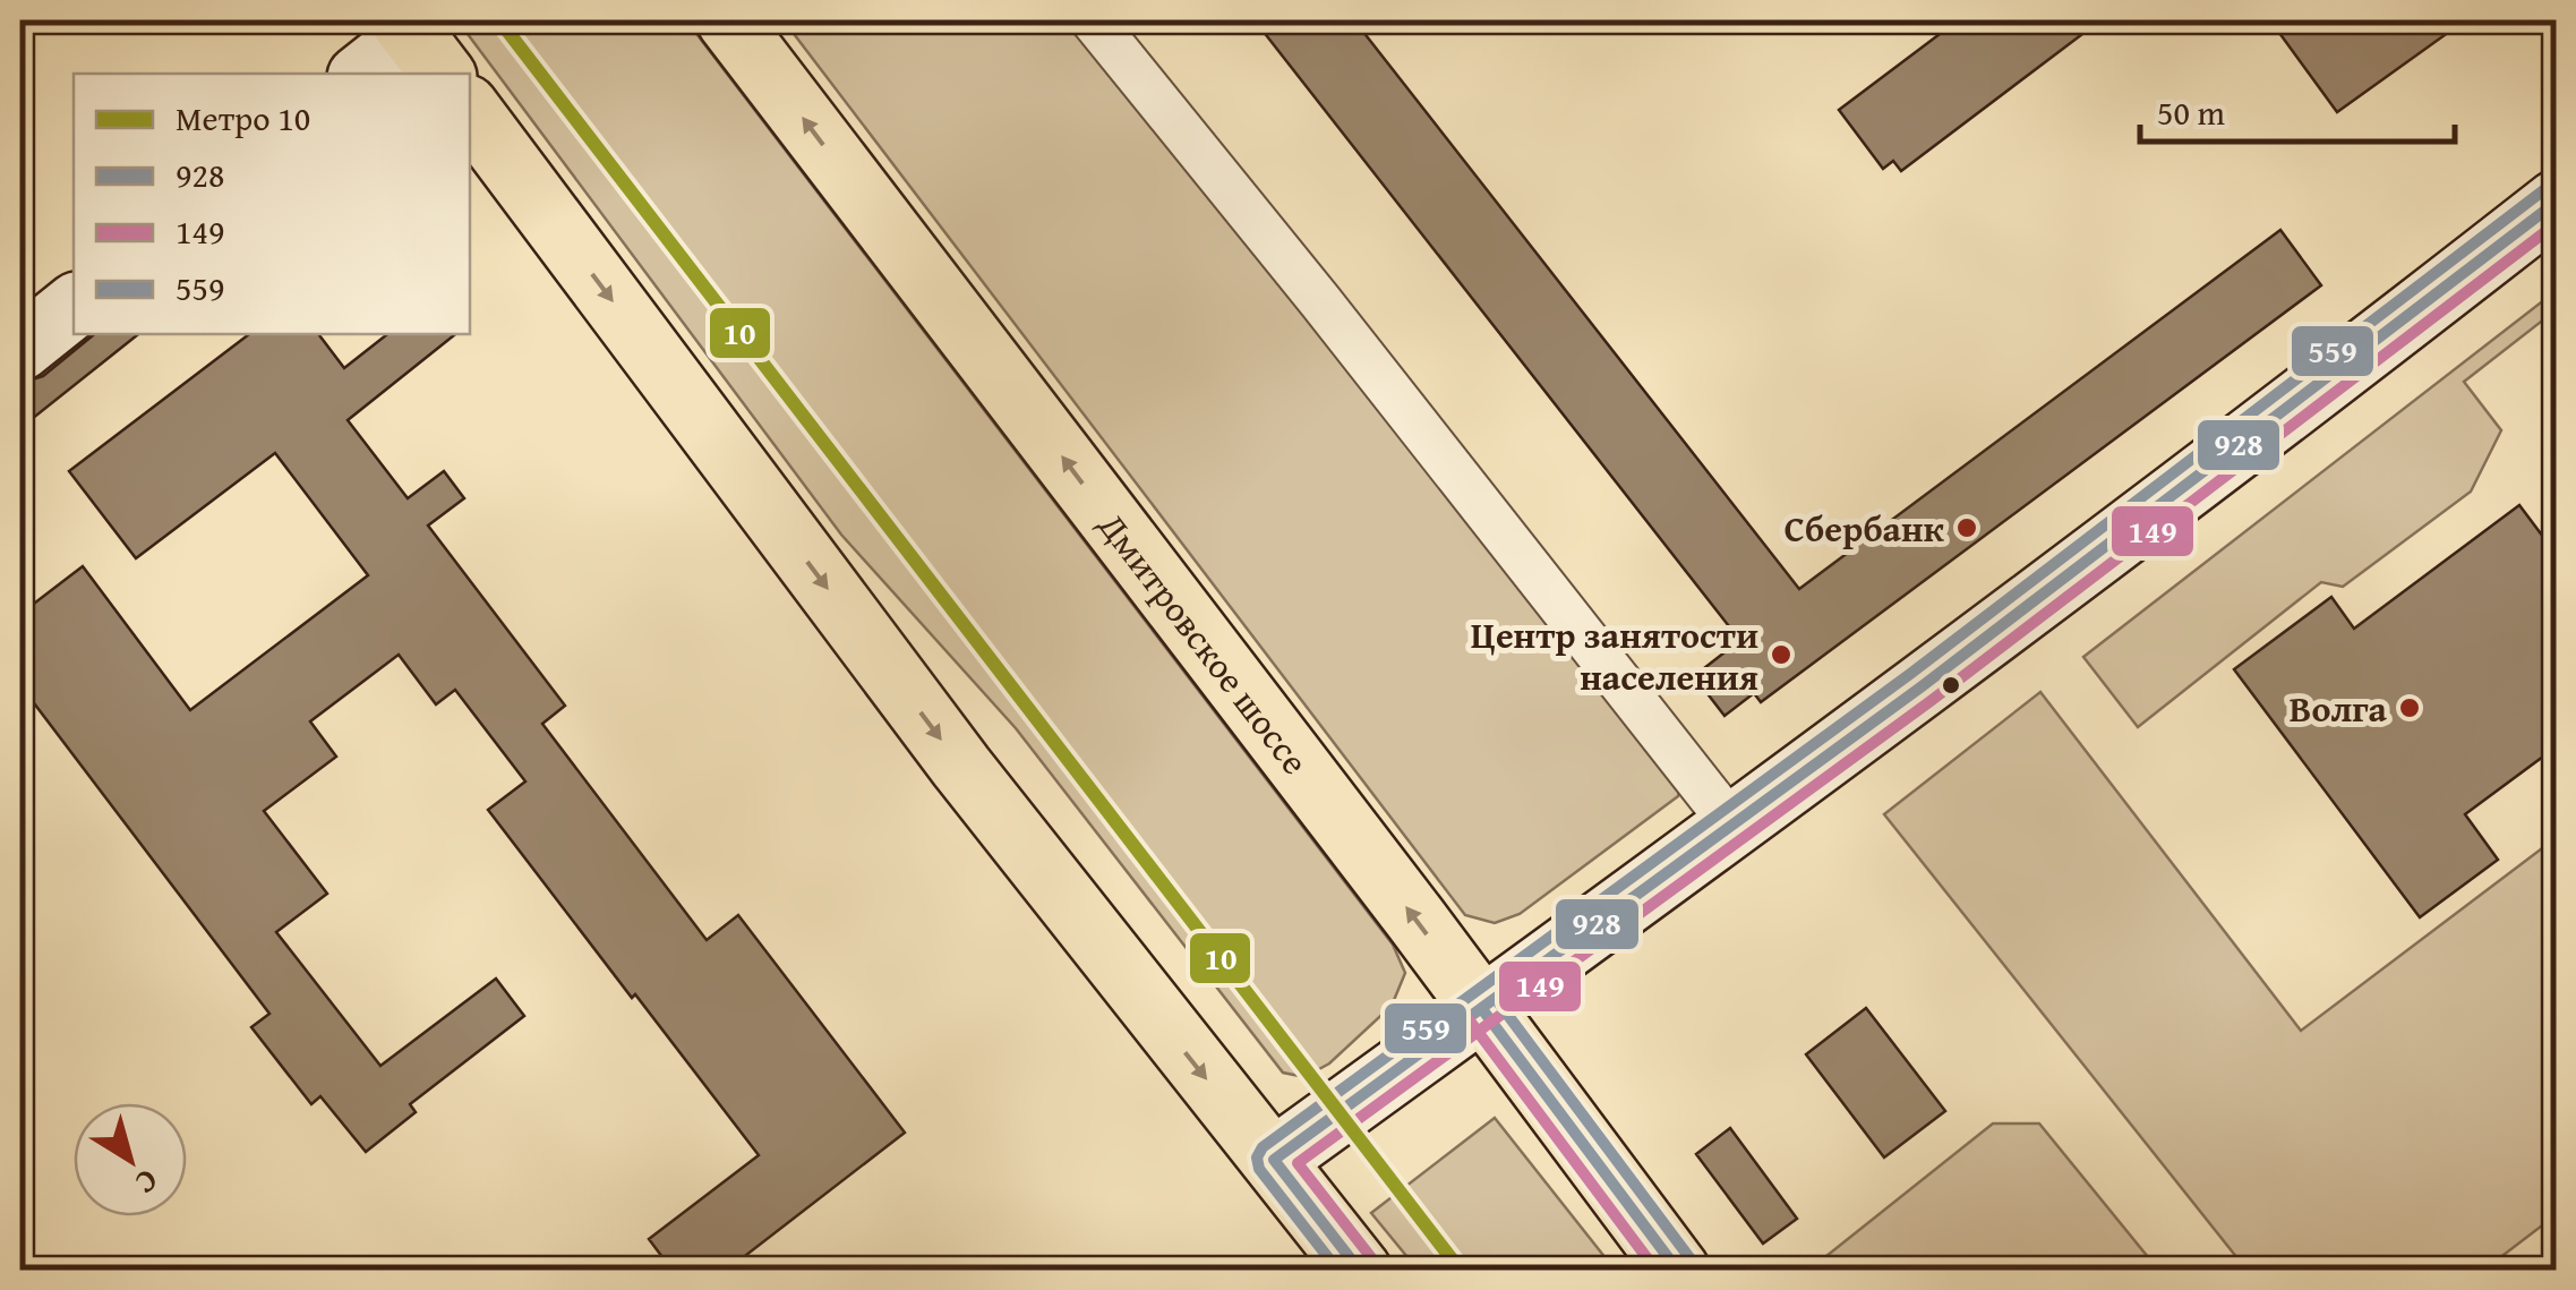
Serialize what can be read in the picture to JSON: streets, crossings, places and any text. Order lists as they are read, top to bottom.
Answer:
{
  "streets": {
    "main road": ["Дмитровское шоссе"]
  },
  "places": ["Сбербанк", "Центр занятости населения", "Волга"],
  "lines": [
    "metro line 10",
    "transit line 559",
    "transit line 928",
    "transit line 149"
  ],
  "legend": [
    "Метро 10",
    "928",
    "149",
    "559"
  ],
  "scale_bar": "50 m",
  "north": "bottom right"
}
